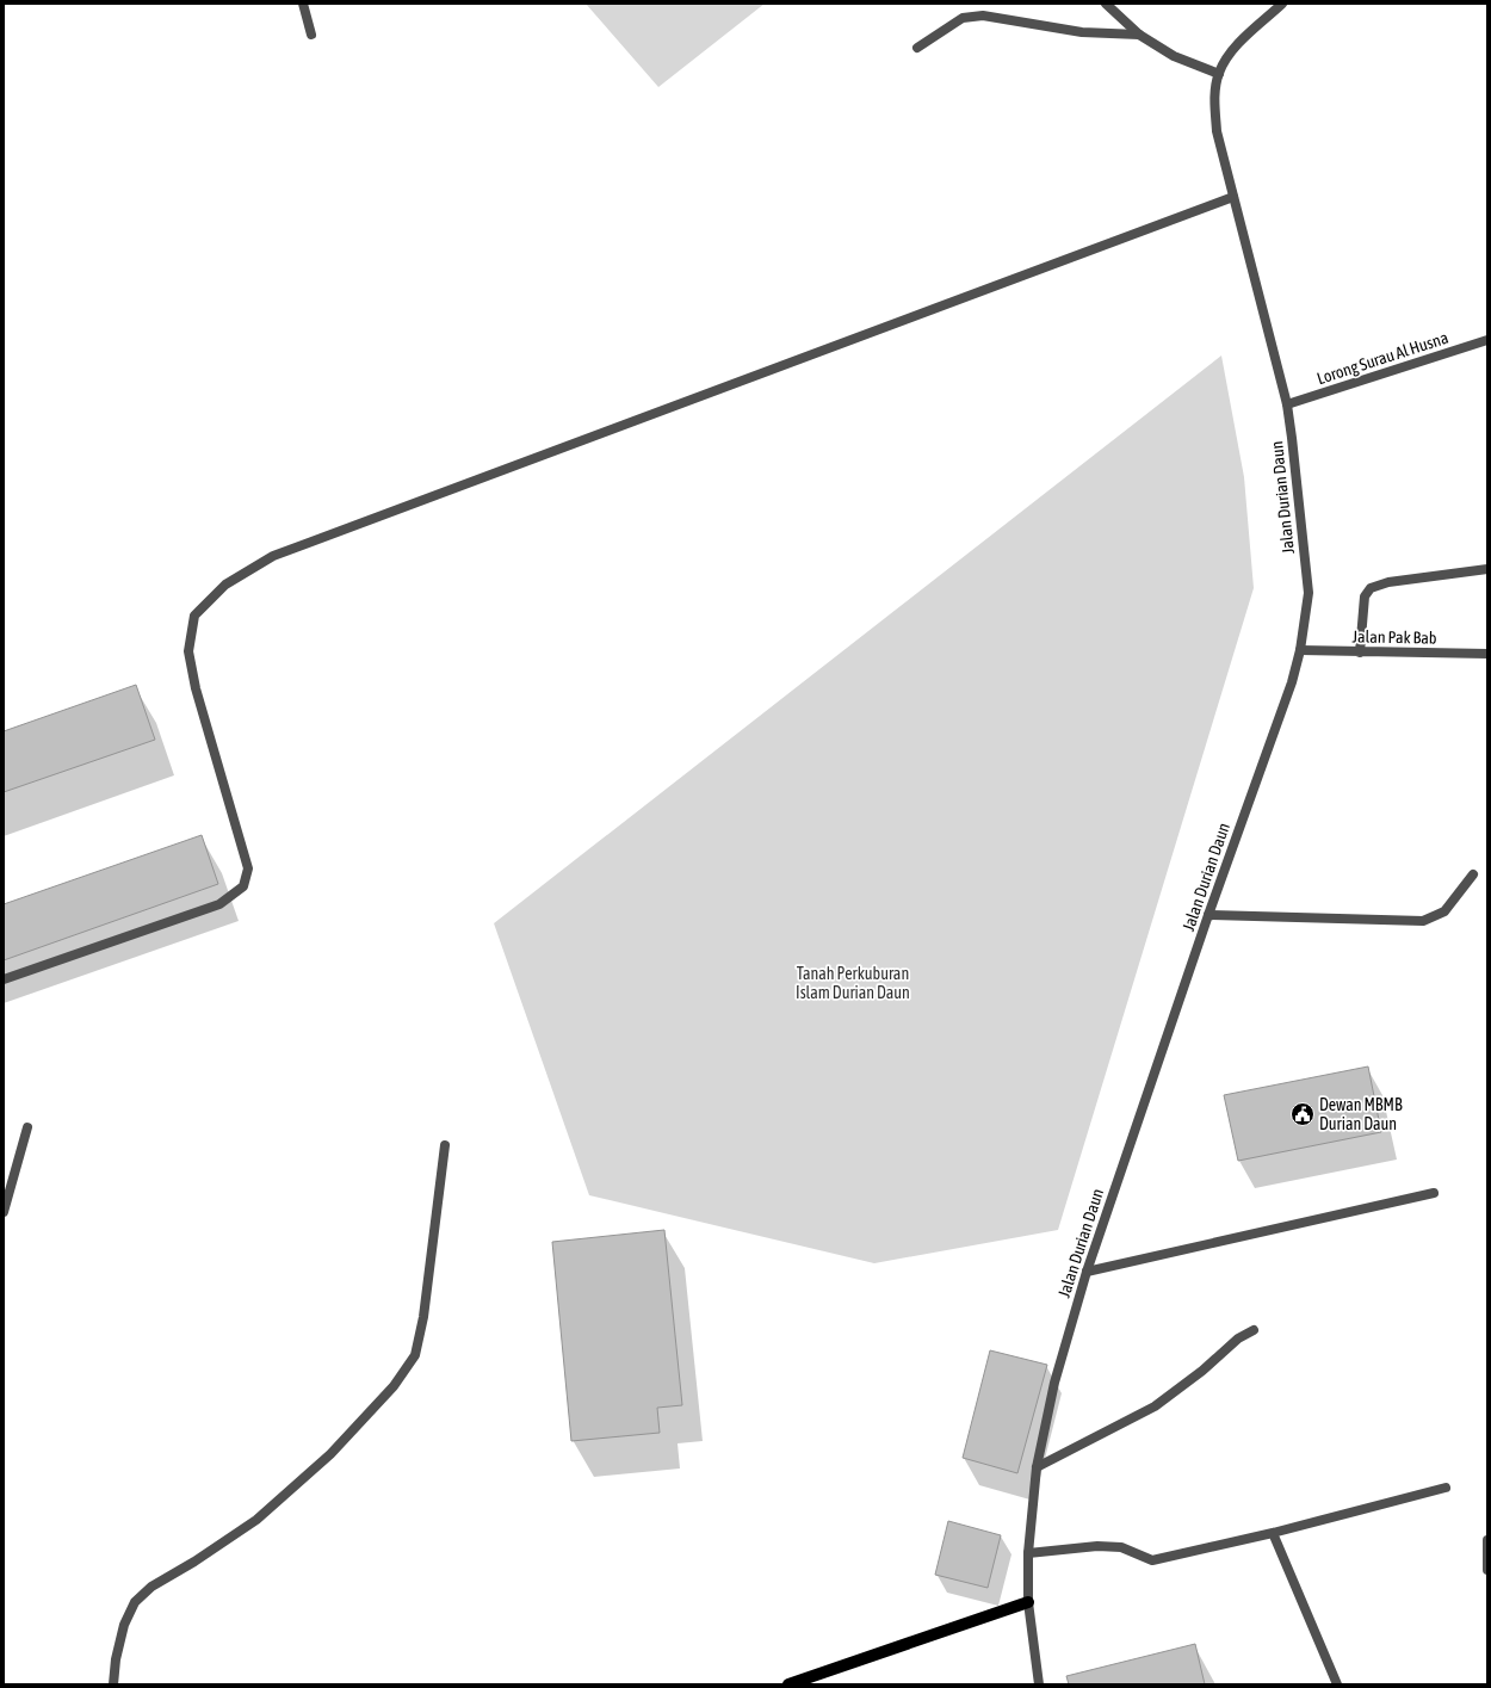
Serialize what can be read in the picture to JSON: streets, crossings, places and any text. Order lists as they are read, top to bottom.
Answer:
{
  "streets": {
    "street": ["Lorong Surau Al Husna", "Jalan Durian Daun", "Jalan Pak Bab"]
  },
  "crossings": [
    ["Lorong Surau Al Husna", "Jalan Durian Daun"],
    ["Jalan Durian Daun", "Jalan Pak Bab"]
  ],
  "parks": ["Tanah Perkuburan Islam Durian Daun"],
  "places": {
    "public building": ["Dewan MBMB Durian Daun"]
  }
}
